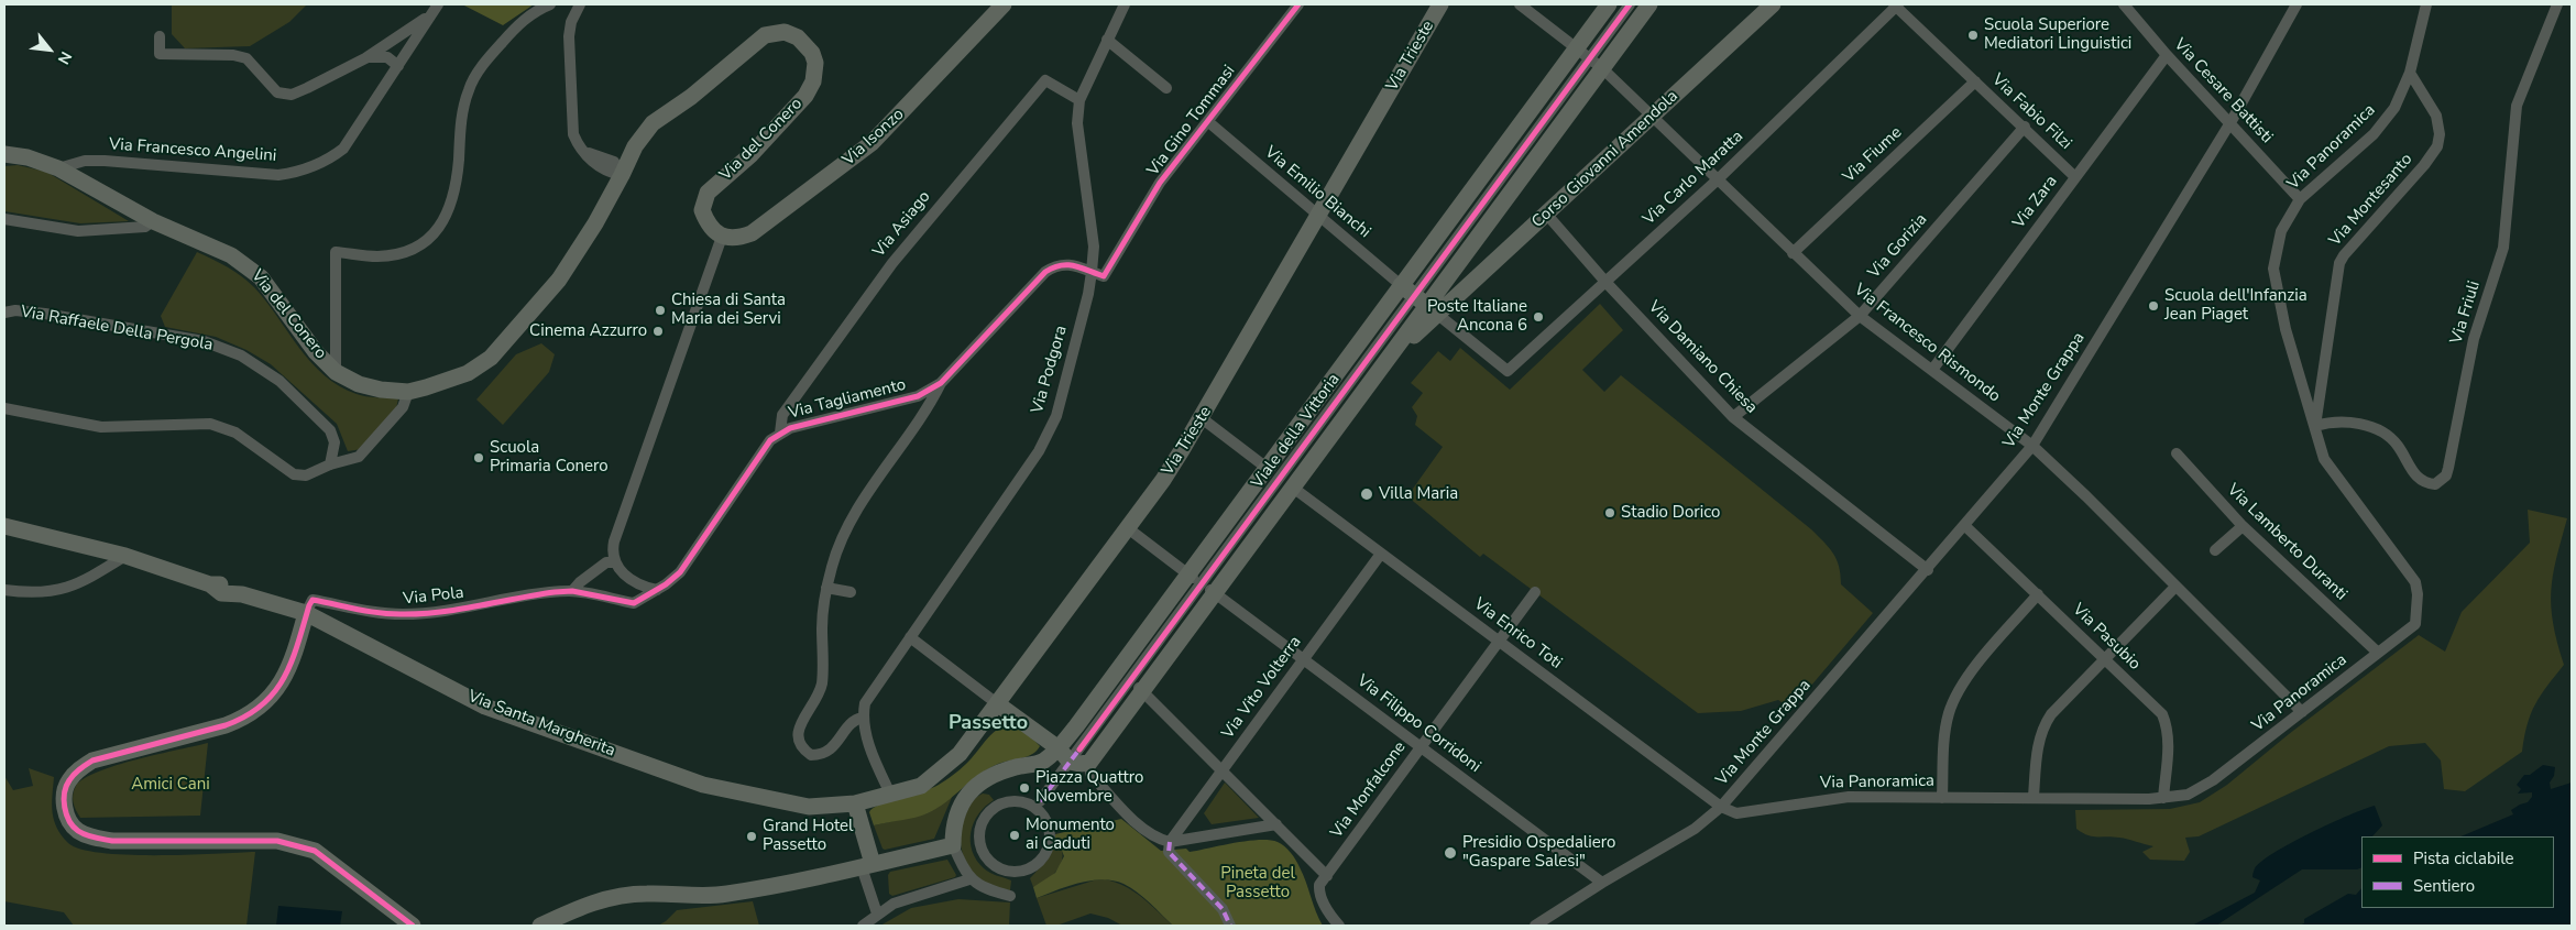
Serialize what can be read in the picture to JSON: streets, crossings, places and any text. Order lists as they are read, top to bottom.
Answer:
{
  "streets": {
    "street": [
      "Via Trieste",
      "Via Cesare Battisti",
      "Via Fabio Filzi",
      "Via Gino Tommasi",
      "Via Isonzo",
      "Via del Conero",
      "Via Panoramica",
      "Via Francesco Angelini",
      "Via Fiume",
      "Corso Giovanni Amendola",
      "Via Carlo Maratta",
      "Via Emilio Bianchi",
      "Via Montesanto",
      "Via Zara",
      "Via Asiago",
      "Via Gorizia",
      "Via Friuli",
      "Via Raffaele Della Pergola",
      "Via Francesco Rismondo",
      "Via Damiano Chiesa",
      "Via Podgora",
      "Via Monte Grappa",
      "Via Tagliamento",
      "Viale della Vittoria",
      "Via Lamberto Duranti",
      "Via Pola",
      "Via Enrico Toti",
      "Via Pasubio",
      "Via Vito Volterra",
      "Via Santa Margherita",
      "Via Filippo Corridoni",
      "Via Monfalcone"
    ]
  },
  "crossings": [
    ["Via Trieste", "Via Emilio Bianchi"],
    ["Via Trieste", "Via Santa Margherita"],
    ["Via Trieste", "Via Filippo Corridoni"],
    ["Via Cesare Battisti", "Via Panoramica"],
    ["Via Cesare Battisti", "Via Zara"],
    ["Via Cesare Battisti", "Via Monte Grappa"],
    ["Via Fabio Filzi", "Via Fiume"],
    ["Via Fabio Filzi", "Via Carlo Maratta"],
    ["Via Fabio Filzi", "Via Zara"],
    ["Via Fabio Filzi", "Via Gorizia"],
    ["Via Gino Tommasi", "Via Podgora"],
    ["Via Gino Tommasi", "Via Tagliamento"],
    ["Via Isonzo", "Via del Conero"],
    ["Via del Conero", "Via Francesco Angelini"],
    ["Via Panoramica", "Via Montesanto"],
    ["Via Panoramica", "Via Friuli"],
    ["Via Panoramica", "Via Francesco Rismondo"],
    ["Via Panoramica", "Via Monte Grappa"],
    ["Via Panoramica", "Via Lamberto Duranti"],
    ["Via Panoramica", "Via Enrico Toti"],
    ["Via Panoramica", "Via Pasubio"],
    ["Via Fiume", "Via Francesco Rismondo"],
    ["Corso Giovanni Amendola", "Via Carlo Maratta"],
    ["Corso Giovanni Amendola", "Via Francesco Rismondo"],
    ["Corso Giovanni Amendola", "Via Damiano Chiesa"],
    ["Corso Giovanni Amendola", "Viale della Vittoria"],
    ["Via Carlo Maratta", "Via Francesco Rismondo"],
    ["Via Carlo Maratta", "Via Damiano Chiesa"],
    ["Via Carlo Maratta", "Viale della Vittoria"],
    ["Via Emilio Bianchi", "Viale della Vittoria"],
    ["Via Montesanto", "Via Friuli"],
    ["Via Zara", "Via Francesco Rismondo"],
    ["Via Asiago", "Via Podgora"],
    ["Via Asiago", "Via Tagliamento"],
    ["Via Gorizia", "Via Francesco Rismondo"],
    ["Via Gorizia", "Via Damiano Chiesa"],
    ["Via Francesco Rismondo", "Via Monte Grappa"],
    ["Via Francesco Rismondo", "Viale della Vittoria"],
    ["Via Damiano Chiesa", "Via Monte Grappa"],
    ["Via Podgora", "Via Tagliamento"],
    ["Via Monte Grappa", "Via Enrico Toti"],
    ["Via Monte Grappa", "Via Pasubio"],
    ["Via Tagliamento", "Via Pola"],
    ["Viale della Vittoria", "Via Enrico Toti"],
    ["Viale della Vittoria", "Via Filippo Corridoni"],
    ["Via Pola", "Via Santa Margherita"],
    ["Via Enrico Toti", "Via Vito Volterra"],
    ["Via Enrico Toti", "Via Monfalcone"],
    ["Via Vito Volterra", "Via Filippo Corridoni"],
    ["Via Filippo Corridoni", "Via Monfalcone"]
  ],
  "districts": ["Passetto"],
  "parks": ["Amici Cani", "Pineta del Passetto"],
  "places": [
    "Scuola Superiore Mediatori Linguistici",
    "Scuola dell'Infanzia Jean Piaget",
    "Chiesa di Santa Maria dei Servi",
    "Poste Italiane Ancona 6",
    "Cinema Azzurro",
    "Scuola Primaria Conero",
    "Villa Maria",
    "Stadio Dorico",
    "Piazza Quattro Novembre",
    "Monumento ai Caduti",
    "Grand Hotel Passetto",
    "Presidio Ospedaliero \"Gaspare Salesi\""
  ],
  "legend": ["Pista ciclabile", "Sentiero"],
  "north": "bottom right"
}
